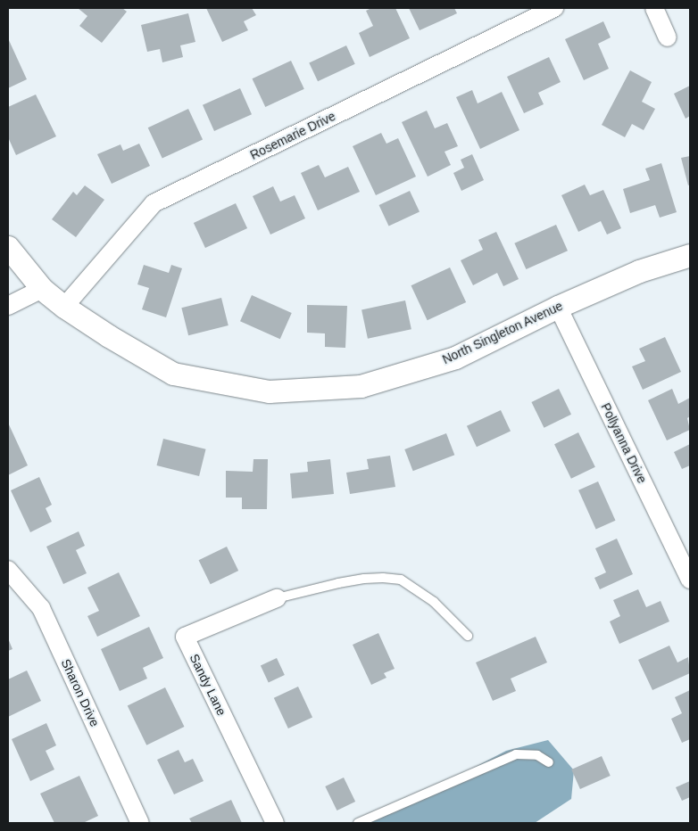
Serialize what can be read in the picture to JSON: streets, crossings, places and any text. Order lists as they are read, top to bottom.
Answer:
{
  "streets": {
    "street": [
      "Rosemarie Drive",
      "North Singleton Avenue",
      "Pollyanna Drive",
      "Sandy Lane",
      "Sharon Drive"
    ]
  },
  "crossings": [
    ["Rosemarie Drive", "North Singleton Avenue"],
    ["North Singleton Avenue", "Pollyanna Drive"]
  ]
}
